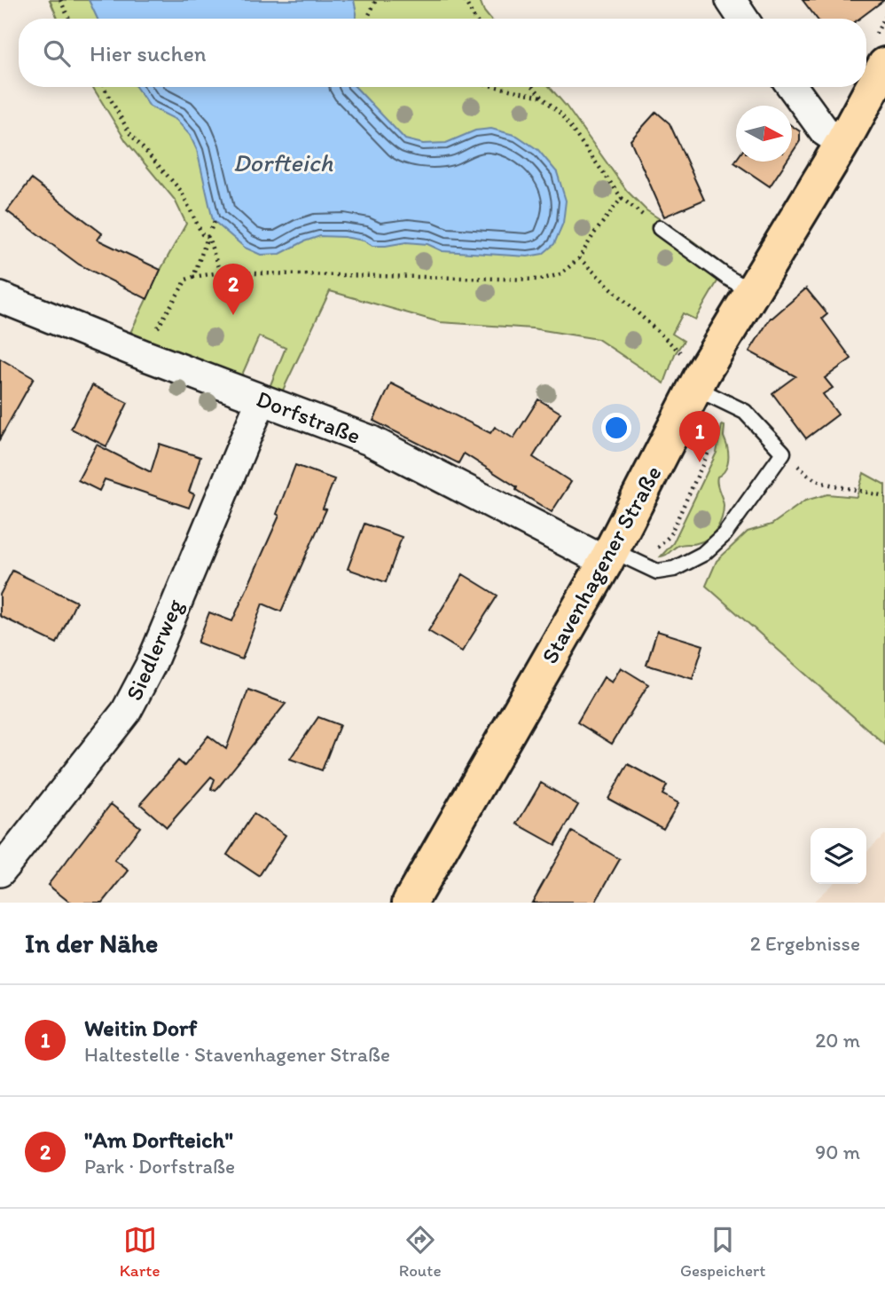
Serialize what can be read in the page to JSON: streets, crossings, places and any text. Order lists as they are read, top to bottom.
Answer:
{
  "streets": {
    "main road": ["Stavenhagener Straße"],
    "street": ["Dorfstraße", "Siedlerweg"]
  },
  "crossings": [
    ["Dorfstraße", "Stavenhagener Straße"],
    ["Dorfstraße", "Siedlerweg"]
  ],
  "water": ["Dorfteich"],
  "north": "right",
  "page": {
    "search": "Hier suchen",
    "pins": ["2", "1"],
    "heading": ["In der Nähe", "2 Ergebnisse"],
    "list": [
      {
        "mark": "1",
        "name": "Weitin Dorf",
        "note": "Haltestelle · Stavenhagener Straße",
        "value": "20 m"
      },
      {
        "mark": "2",
        "name": "\"Am Dorfteich\"",
        "note": "Park · Dorfstraße",
        "value": "90 m"
      }
    ],
    "nav": ["Karte", "Route", "Gespeichert"]
  }
}
